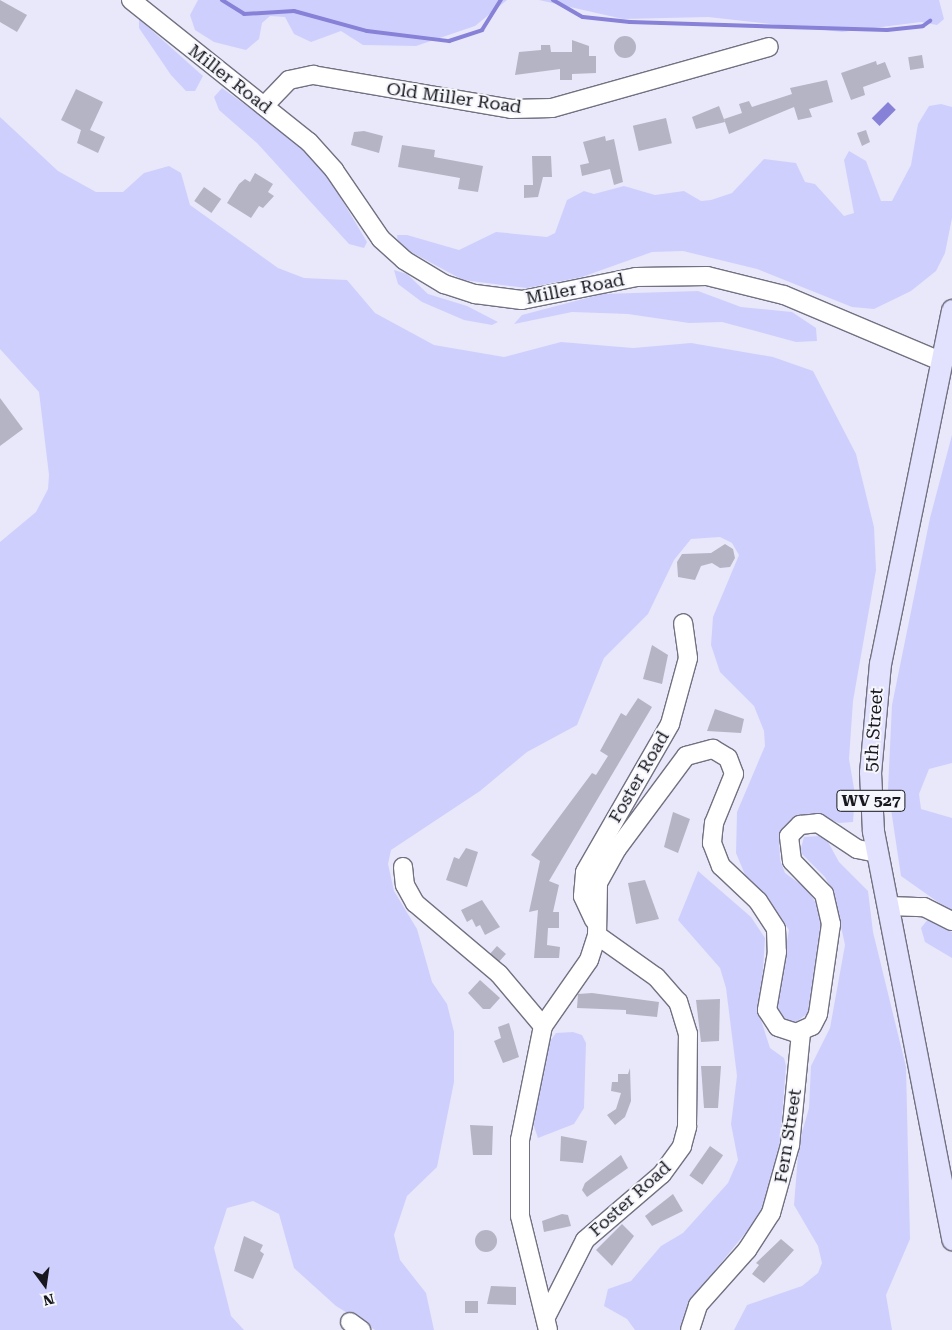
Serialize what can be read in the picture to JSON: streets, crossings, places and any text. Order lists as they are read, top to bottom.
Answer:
{
  "streets": {
    "main road": ["5th Street", "WV 527"],
    "street": [
      "Miller Road",
      "Old Miller Road",
      "Foster Road",
      "Fern Street"
    ]
  },
  "crossings": [
    ["Miller Road", "Old Miller Road"],
    ["Miller Road", "5th Street"]
  ],
  "north": "bottom"
}
